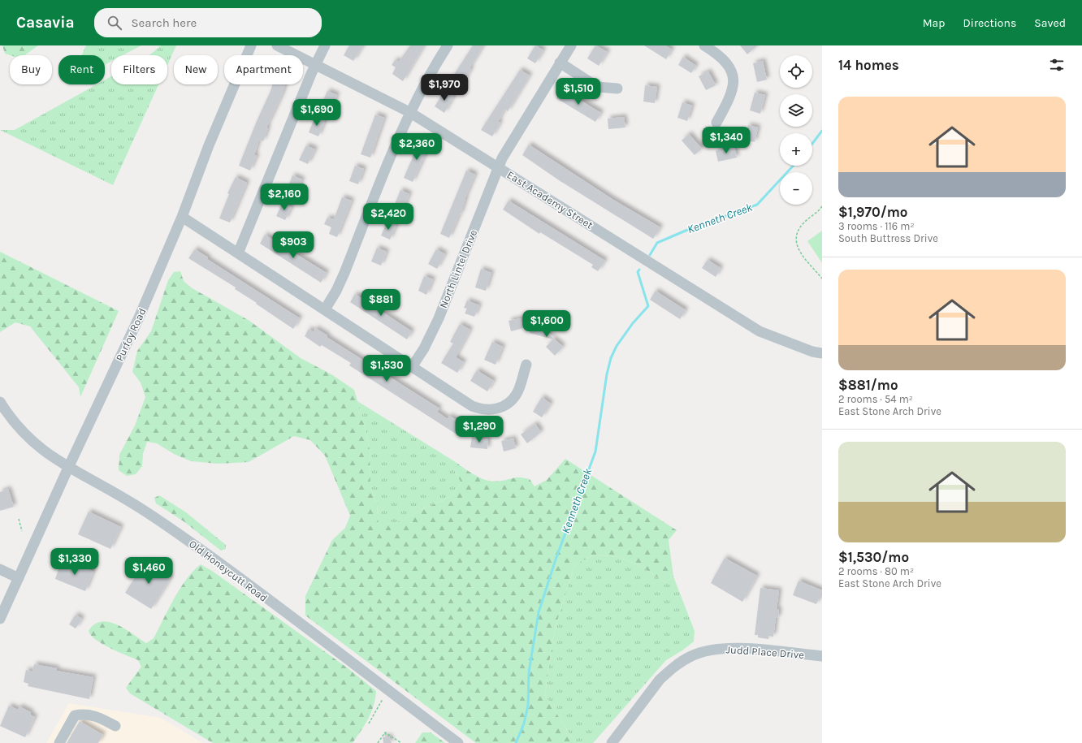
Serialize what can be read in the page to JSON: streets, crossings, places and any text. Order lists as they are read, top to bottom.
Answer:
{
  "streets": {
    "street": [
      "East Academy Street",
      "North Lintel Drive",
      "Purfoy Road",
      "Old Honeycutt Road",
      "Judd Place Drive"
    ]
  },
  "crossings": [
    ["East Academy Street", "North Lintel Drive"],
    ["Purfoy Road", "Old Honeycutt Road"]
  ],
  "water": ["Kenneth Creek"],
  "page": {
    "header": "Casavia",
    "search": "Search here",
    "nav": ["Map", "Directions", "Saved"],
    "heading": "14 homes",
    "map_buttons": ["+", "−"],
    "chip": [
      "Buy",
      "Rent",
      "Filters",
      "New",
      "Apartment"
    ],
    "price": [
      "$1,970",
      "$1,510",
      "$1,690",
      "$1,340",
      "$2,360",
      "$2,160",
      "$2,420",
      "$903",
      "$881",
      "$1,600",
      "$1,530",
      "$1,290",
      "$1,330",
      "$1,460"
    ],
    "list": [
      {
        "name": "$1,970/mo",
        "note": "3 rooms · 116 m² · South Buttress Drive"
      },
      {
        "name": "$881/mo",
        "note": "2 rooms · 54 m² · East Stone Arch Drive"
      },
      {
        "name": "$1,530/mo",
        "note": "2 rooms · 80 m² · East Stone Arch Drive"
      }
    ]
  }
}
